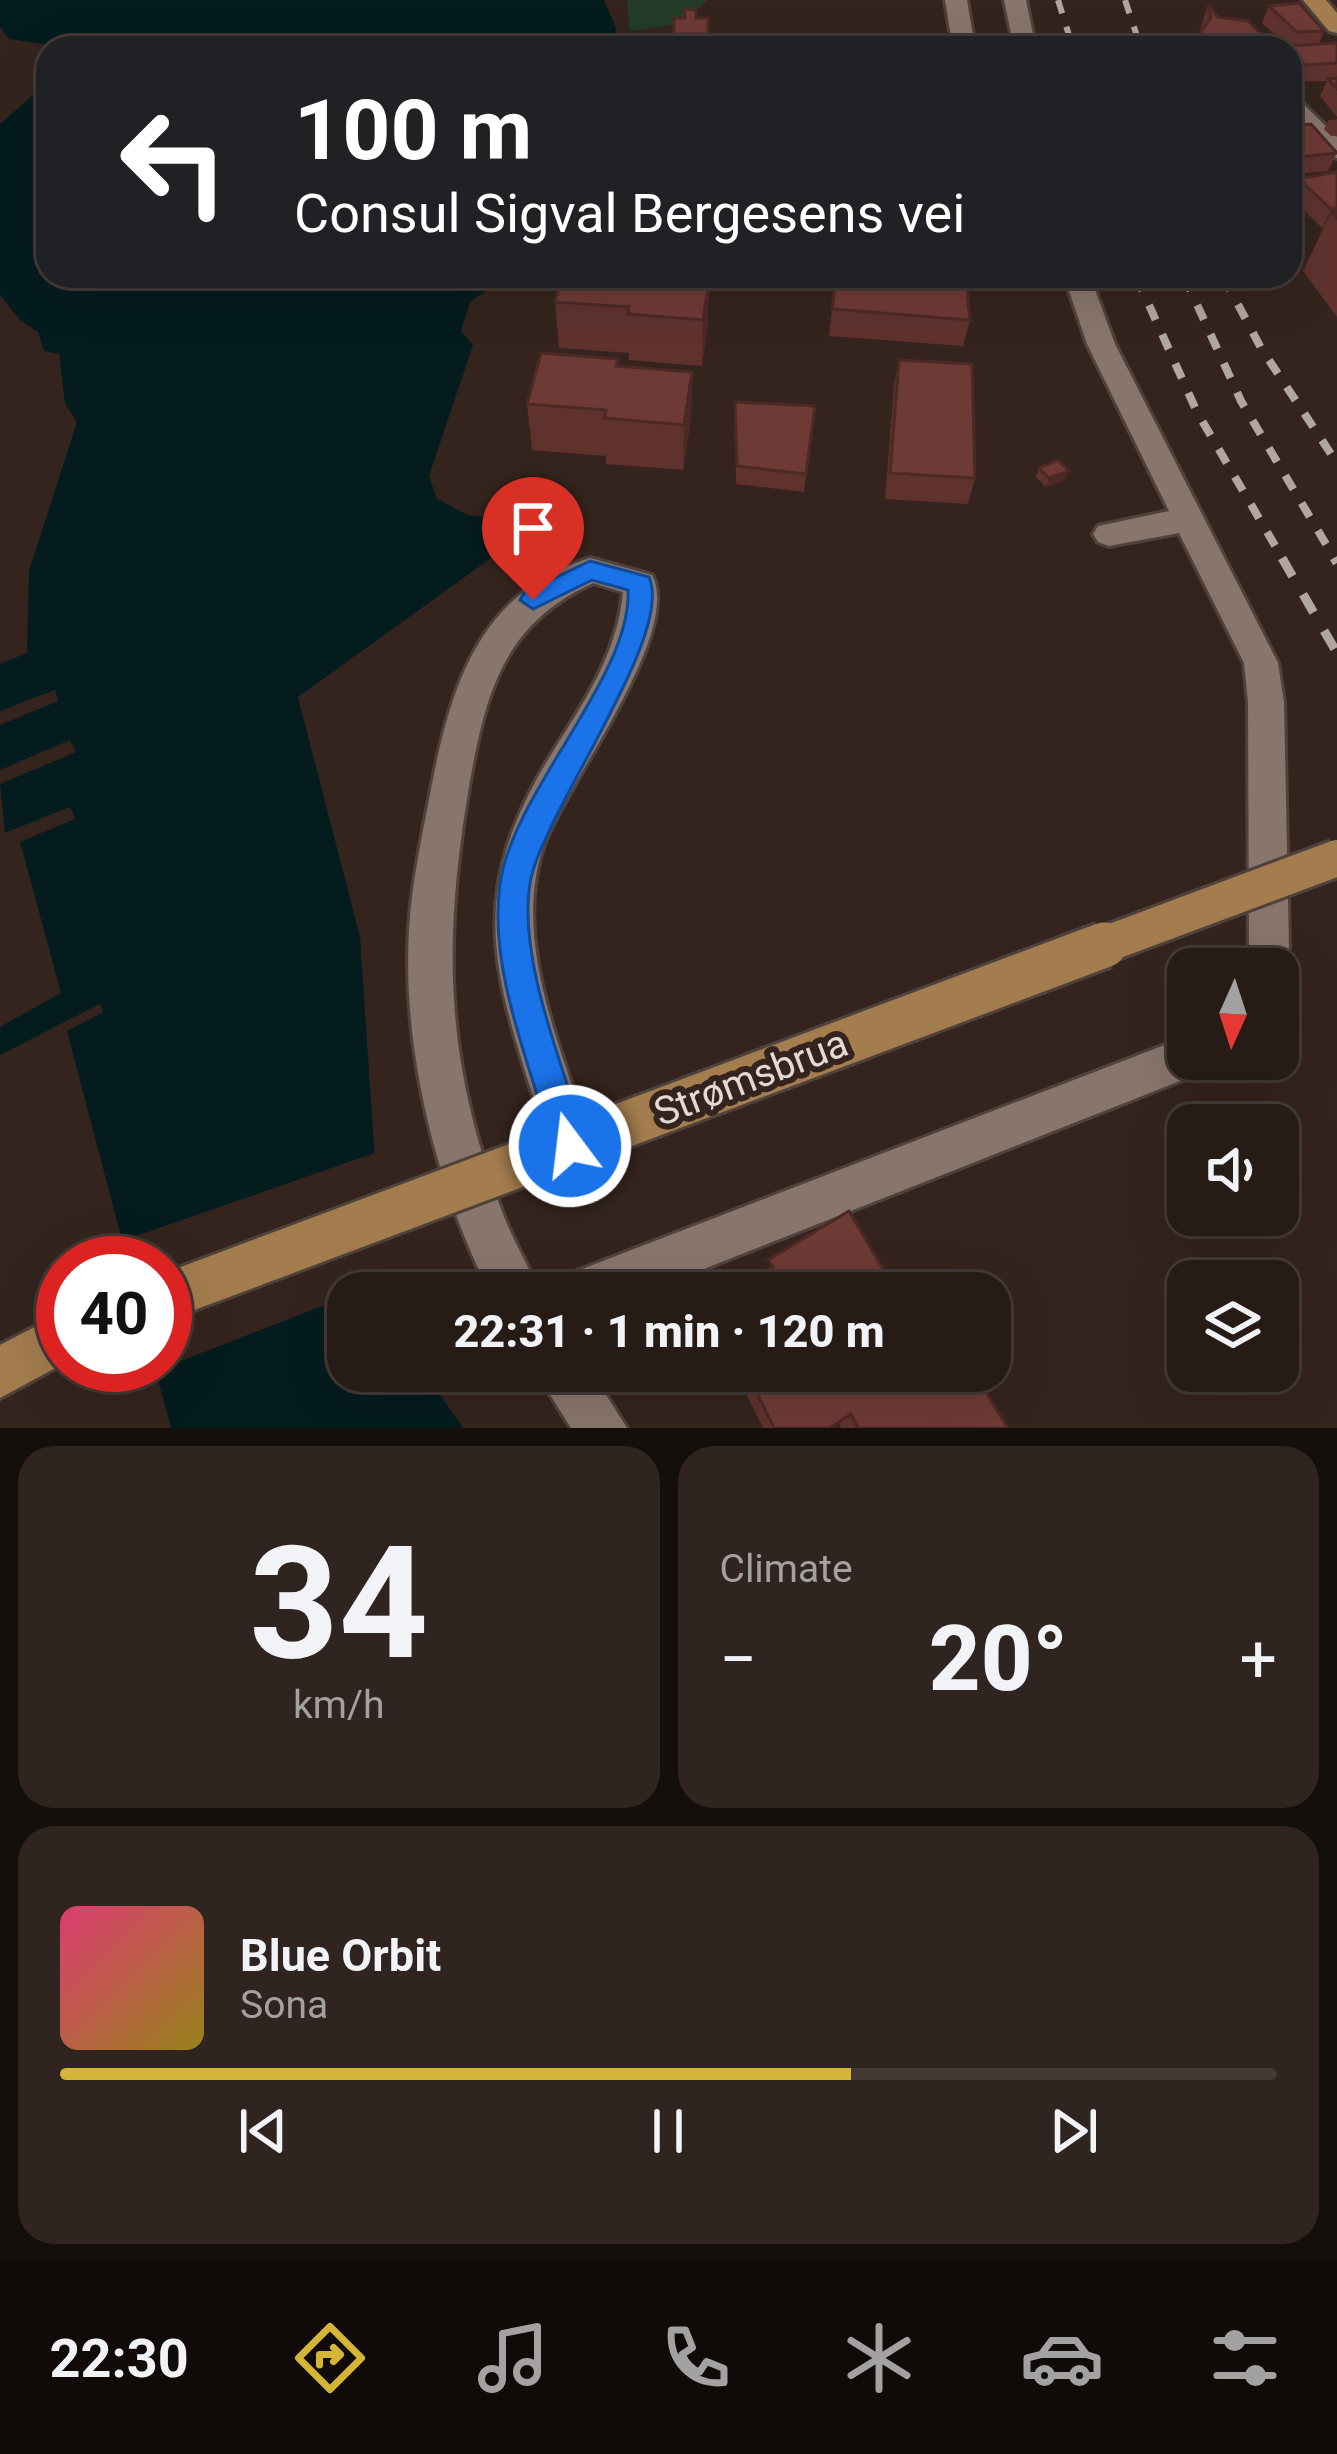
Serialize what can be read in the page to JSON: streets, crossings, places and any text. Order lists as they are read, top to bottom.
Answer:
{
  "streets": {
    "main road": ["Strømsbrua"]
  },
  "north": "bottom",
  "page": {
    "turn": ["100 m", "Consul Sigval Bergesens vei"],
    "limit": "40",
    "trip": "22:31 · 1 min · 120 m",
    "tile": [
      ["34", "km/h"],
      "Climate"
    ],
    "heat": ["−", "20°", "+"],
    "song": ["Blue Orbit", "Sona"],
    "tabs": "22:30"
  }
}
